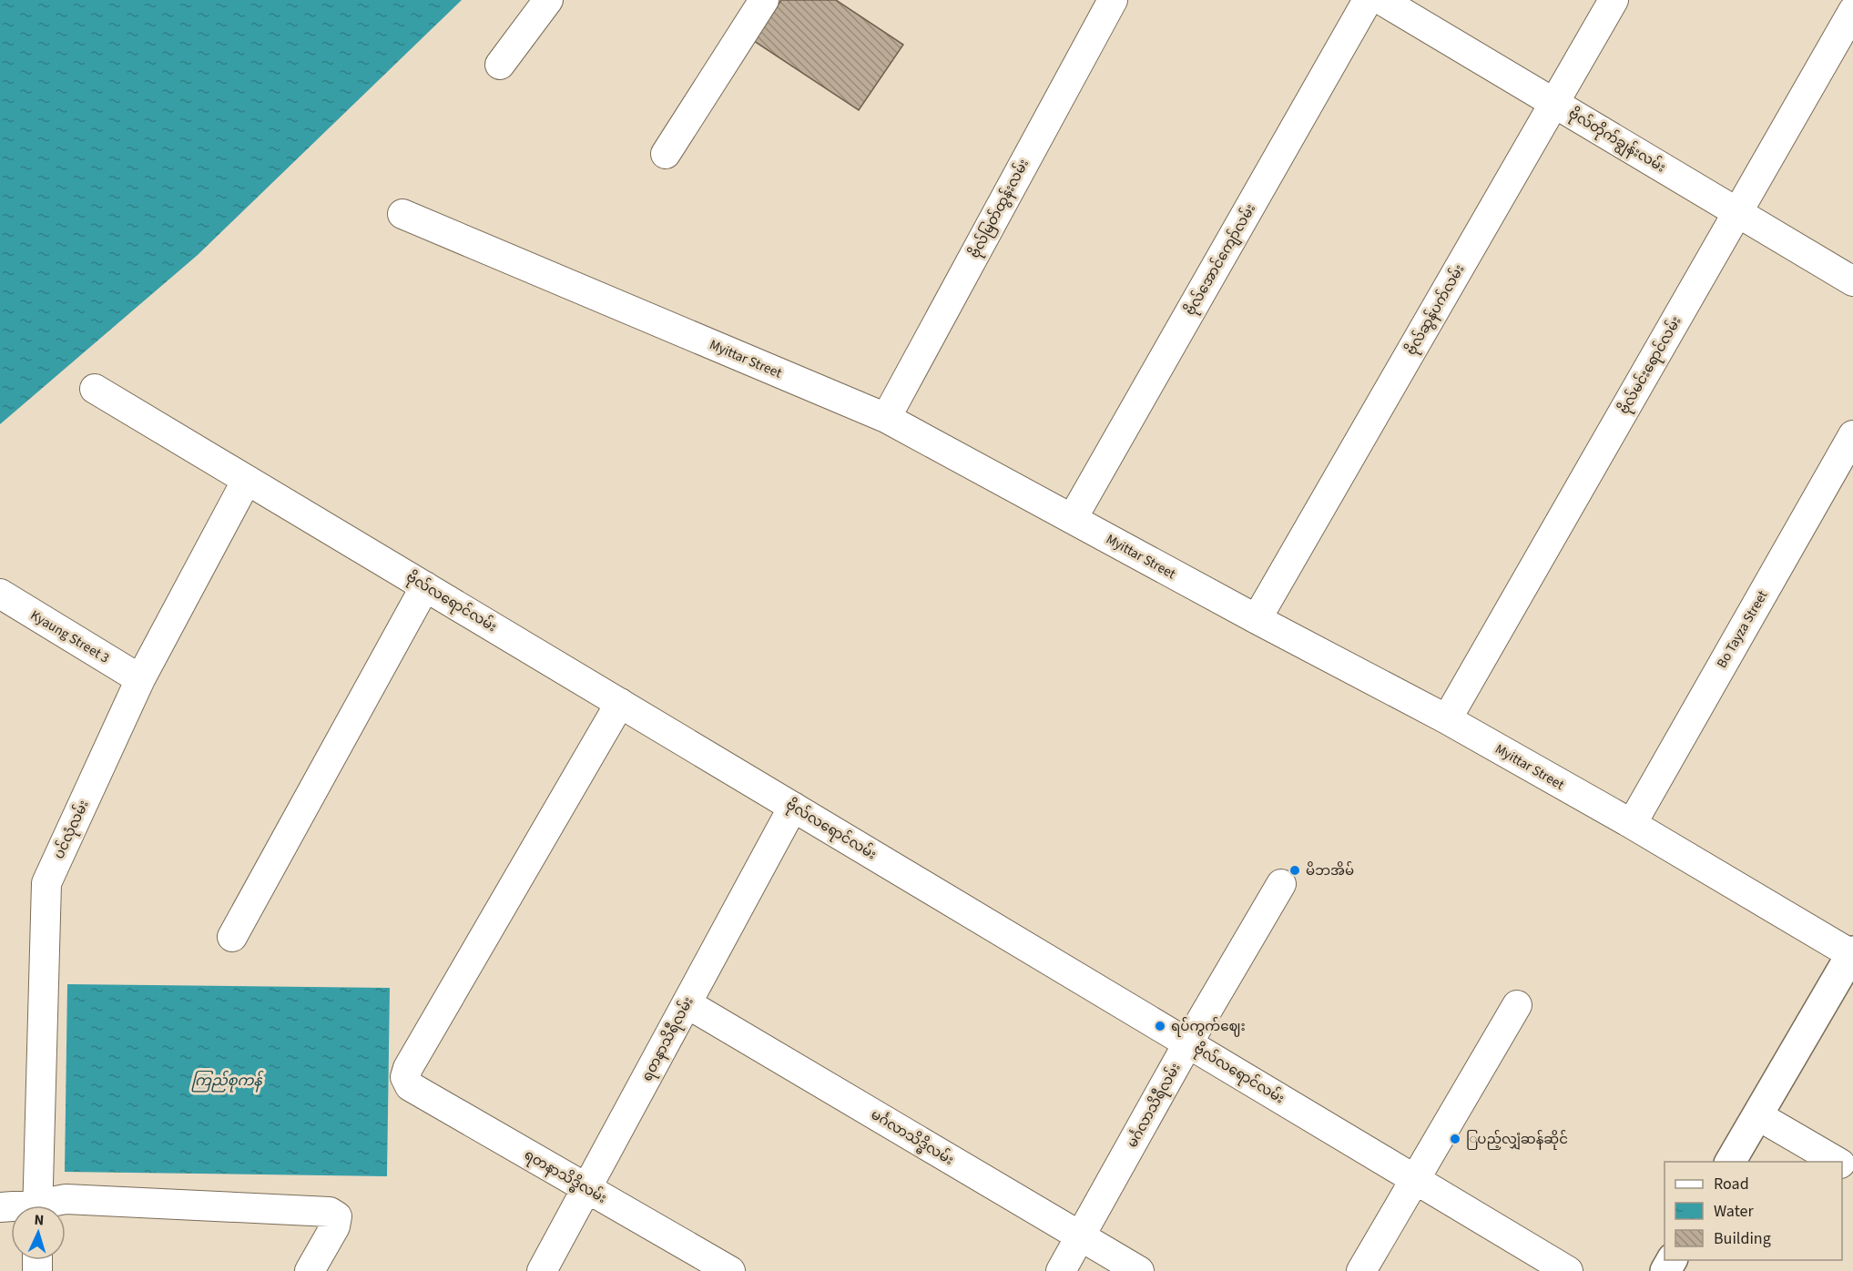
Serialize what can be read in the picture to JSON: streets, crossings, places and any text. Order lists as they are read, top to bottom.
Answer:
{
  "streets": {
    "street": [
      "ဗိုလ်တိုက်ချွန်းလမ်း",
      "ဗိုလ်မြတ်ထွန်းလမ်း",
      "ဗိုလ်အောင်ကျော်လမ်း",
      "ဗိုလ်ဆွန်ပက်လမ်း",
      "Myittar Street",
      "ဗိုလ်မင်းရောင်လမ်း",
      "ဗိုလ်လရောင်လမ်း",
      "Bo Tayza Street",
      "Kyaung Street 3",
      "ပင်လုံလမ်း",
      "ရတနာသိရီလမ်း",
      "မင်္ဂလာသိရီလမ်း",
      "မင်္ဂလာသိဒ္ဓိလမ်း",
      "ရတနာသိဒ္ဓိလမ်း"
    ]
  },
  "crossings": [
    ["ဗိုလ်တိုက်ချွန်းလမ်း", "ဗိုလ်ဆွန်ပက်လမ်း"],
    ["ဗိုလ်တိုက်ချွန်းလမ်း", "ဗိုလ်မင်းရောင်လမ်း"],
    ["ဗိုလ်မြတ်ထွန်းလမ်း", "Myittar Street"],
    ["ဗိုလ်အောင်ကျော်လမ်း", "Myittar Street"],
    ["ဗိုလ်ဆွန်ပက်လမ်း", "Myittar Street"],
    ["Myittar Street", "ဗိုလ်မင်းရောင်လမ်း"],
    ["Myittar Street", "Bo Tayza Street"],
    ["ဗိုလ်လရောင်လမ်း", "ပင်လုံလမ်း"],
    ["ဗိုလ်လရောင်လမ်း", "ရတနာသိရီလမ်း"],
    ["ဗိုလ်လရောင်လမ်း", "မင်္ဂလာသိရီလမ်း"],
    ["ဗိုလ်လရောင်လမ်း", "ရတနာသိဒ္ဓိလမ်း"],
    ["Kyaung Street 3", "ပင်လုံလမ်း"],
    ["ရတနာသိရီလမ်း", "မင်္ဂလာသိဒ္ဓိလမ်း"],
    ["ရတနာသိရီလမ်း", "ရတနာသိဒ္ဓိလမ်း"],
    ["မင်္ဂလာသိရီလမ်း", "မင်္ဂလာသိဒ္ဓိလမ်း"]
  ],
  "water": ["ကြည်စုကန်"],
  "places": ["မိဘအိမ်", "ရပ်ကွက်ဈေး", "ြပည့်လျှံဆန်ဆိုင်"],
  "legend": ["Road", "Water", "Building"],
  "north": "top"
}
